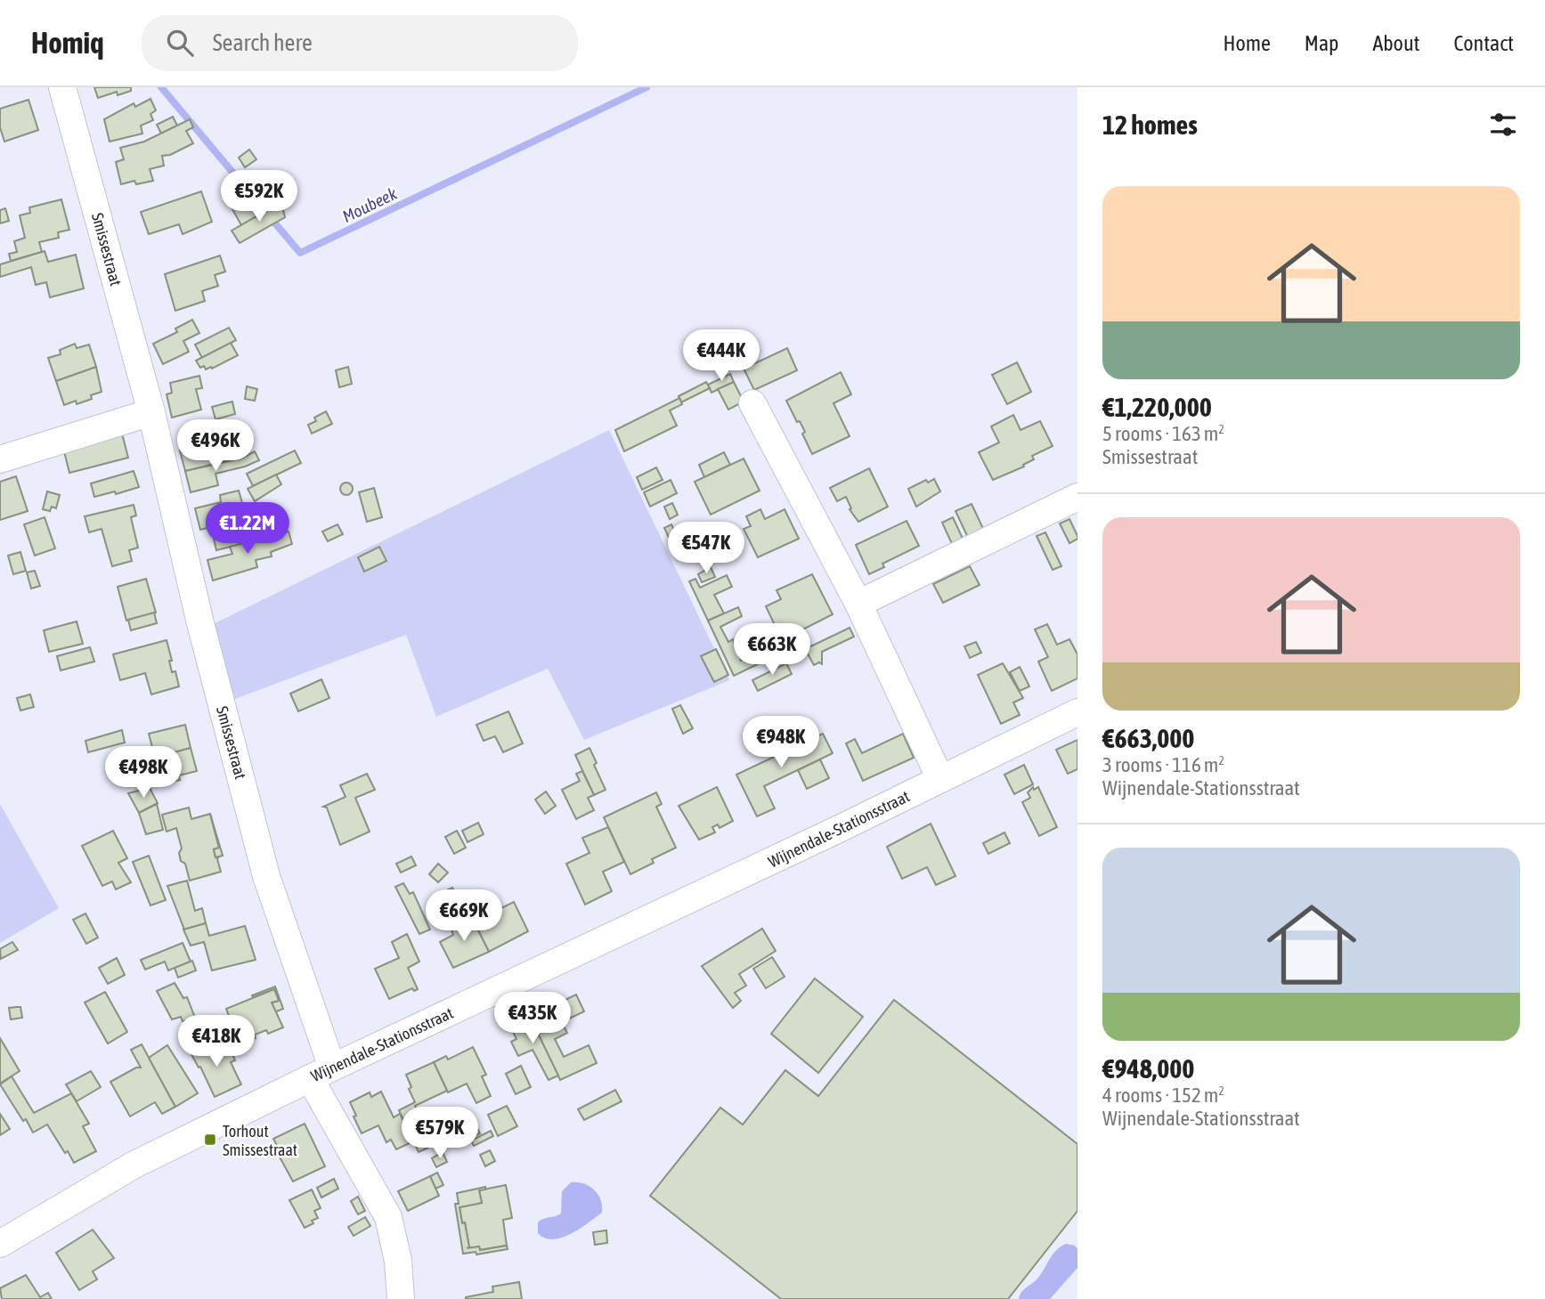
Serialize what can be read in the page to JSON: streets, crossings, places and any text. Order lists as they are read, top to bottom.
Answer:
{
  "streets": {
    "street": ["Smissestraat", "Wijnendale-Stationsstraat"]
  },
  "crossings": [
    ["Smissestraat", "Wijnendale-Stationsstraat"]
  ],
  "water": ["Moubeek"],
  "places": {
    "transit": ["Torhout Smissestraat"]
  },
  "page": {
    "header": "Homiq",
    "search": "Search here",
    "nav": [
      "Home",
      "Map",
      "About",
      "Contact"
    ],
    "heading": "12 homes",
    "list": [
      {
        "name": "€1,220,000",
        "note": "5 rooms · 163 m² · Smissestraat"
      },
      {
        "name": "€663,000",
        "note": "3 rooms · 116 m² · Wijnendale-Stationsstraat"
      },
      {
        "name": "€948,000",
        "note": "4 rooms · 152 m² · Wijnendale-Stationsstraat"
      }
    ],
    "price": [
      "€592K",
      "€444K",
      "€496K",
      "€1.22M",
      "€547K",
      "€663K",
      "€948K",
      "€498K",
      "€669K",
      "€435K",
      "€418K",
      "€579K"
    ]
  }
}
